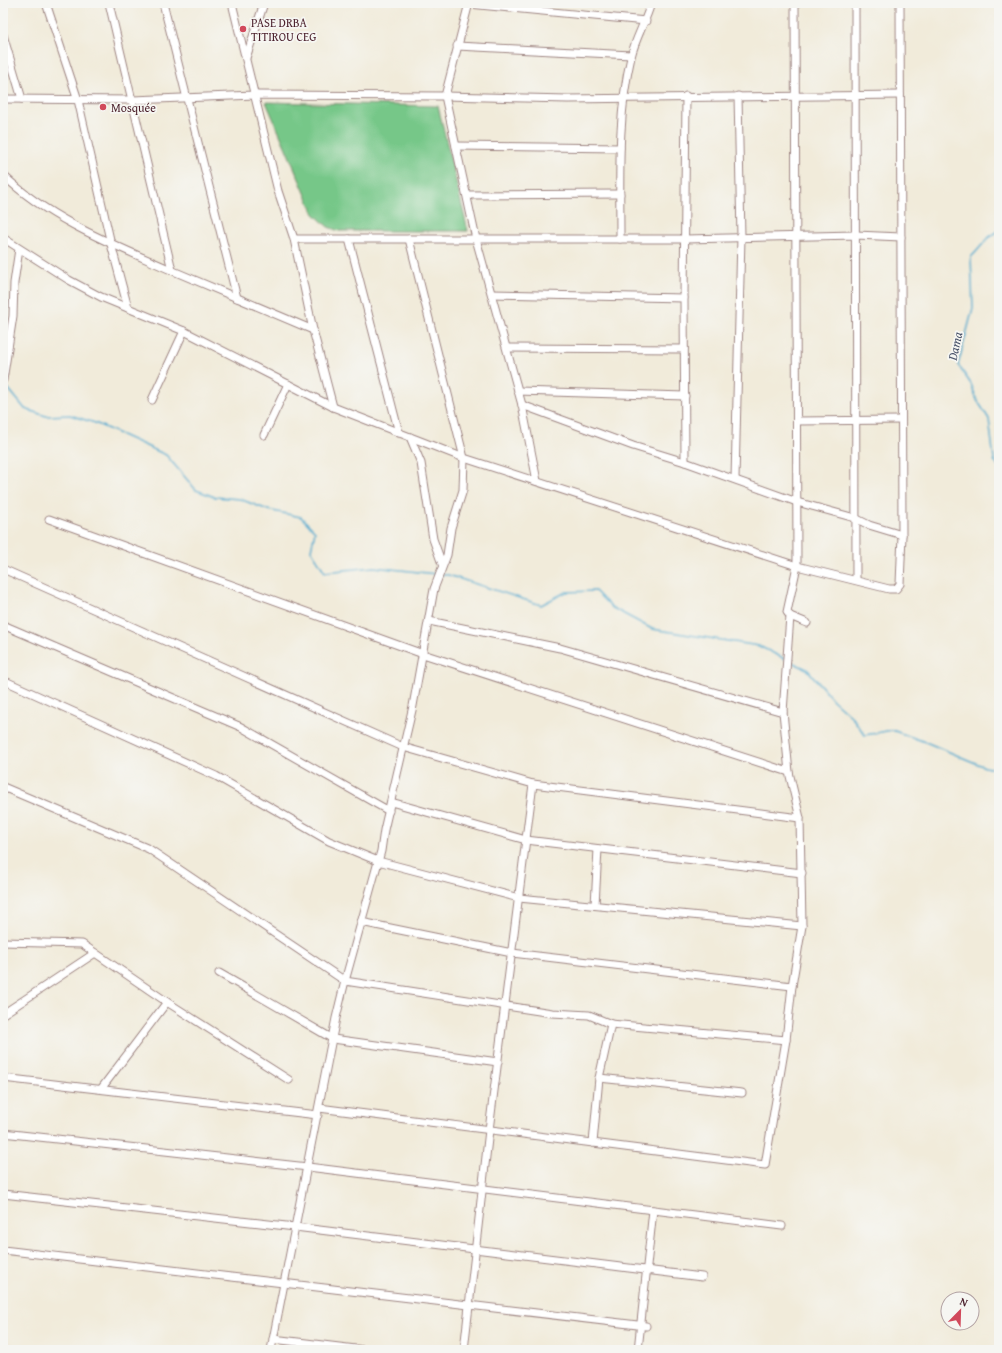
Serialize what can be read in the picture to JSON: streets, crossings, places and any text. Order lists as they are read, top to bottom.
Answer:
{
  "water": ["Dama"],
  "places": ["PASE DRBA TITIROU CEG", "Mosquée"],
  "north": "top right"
}
